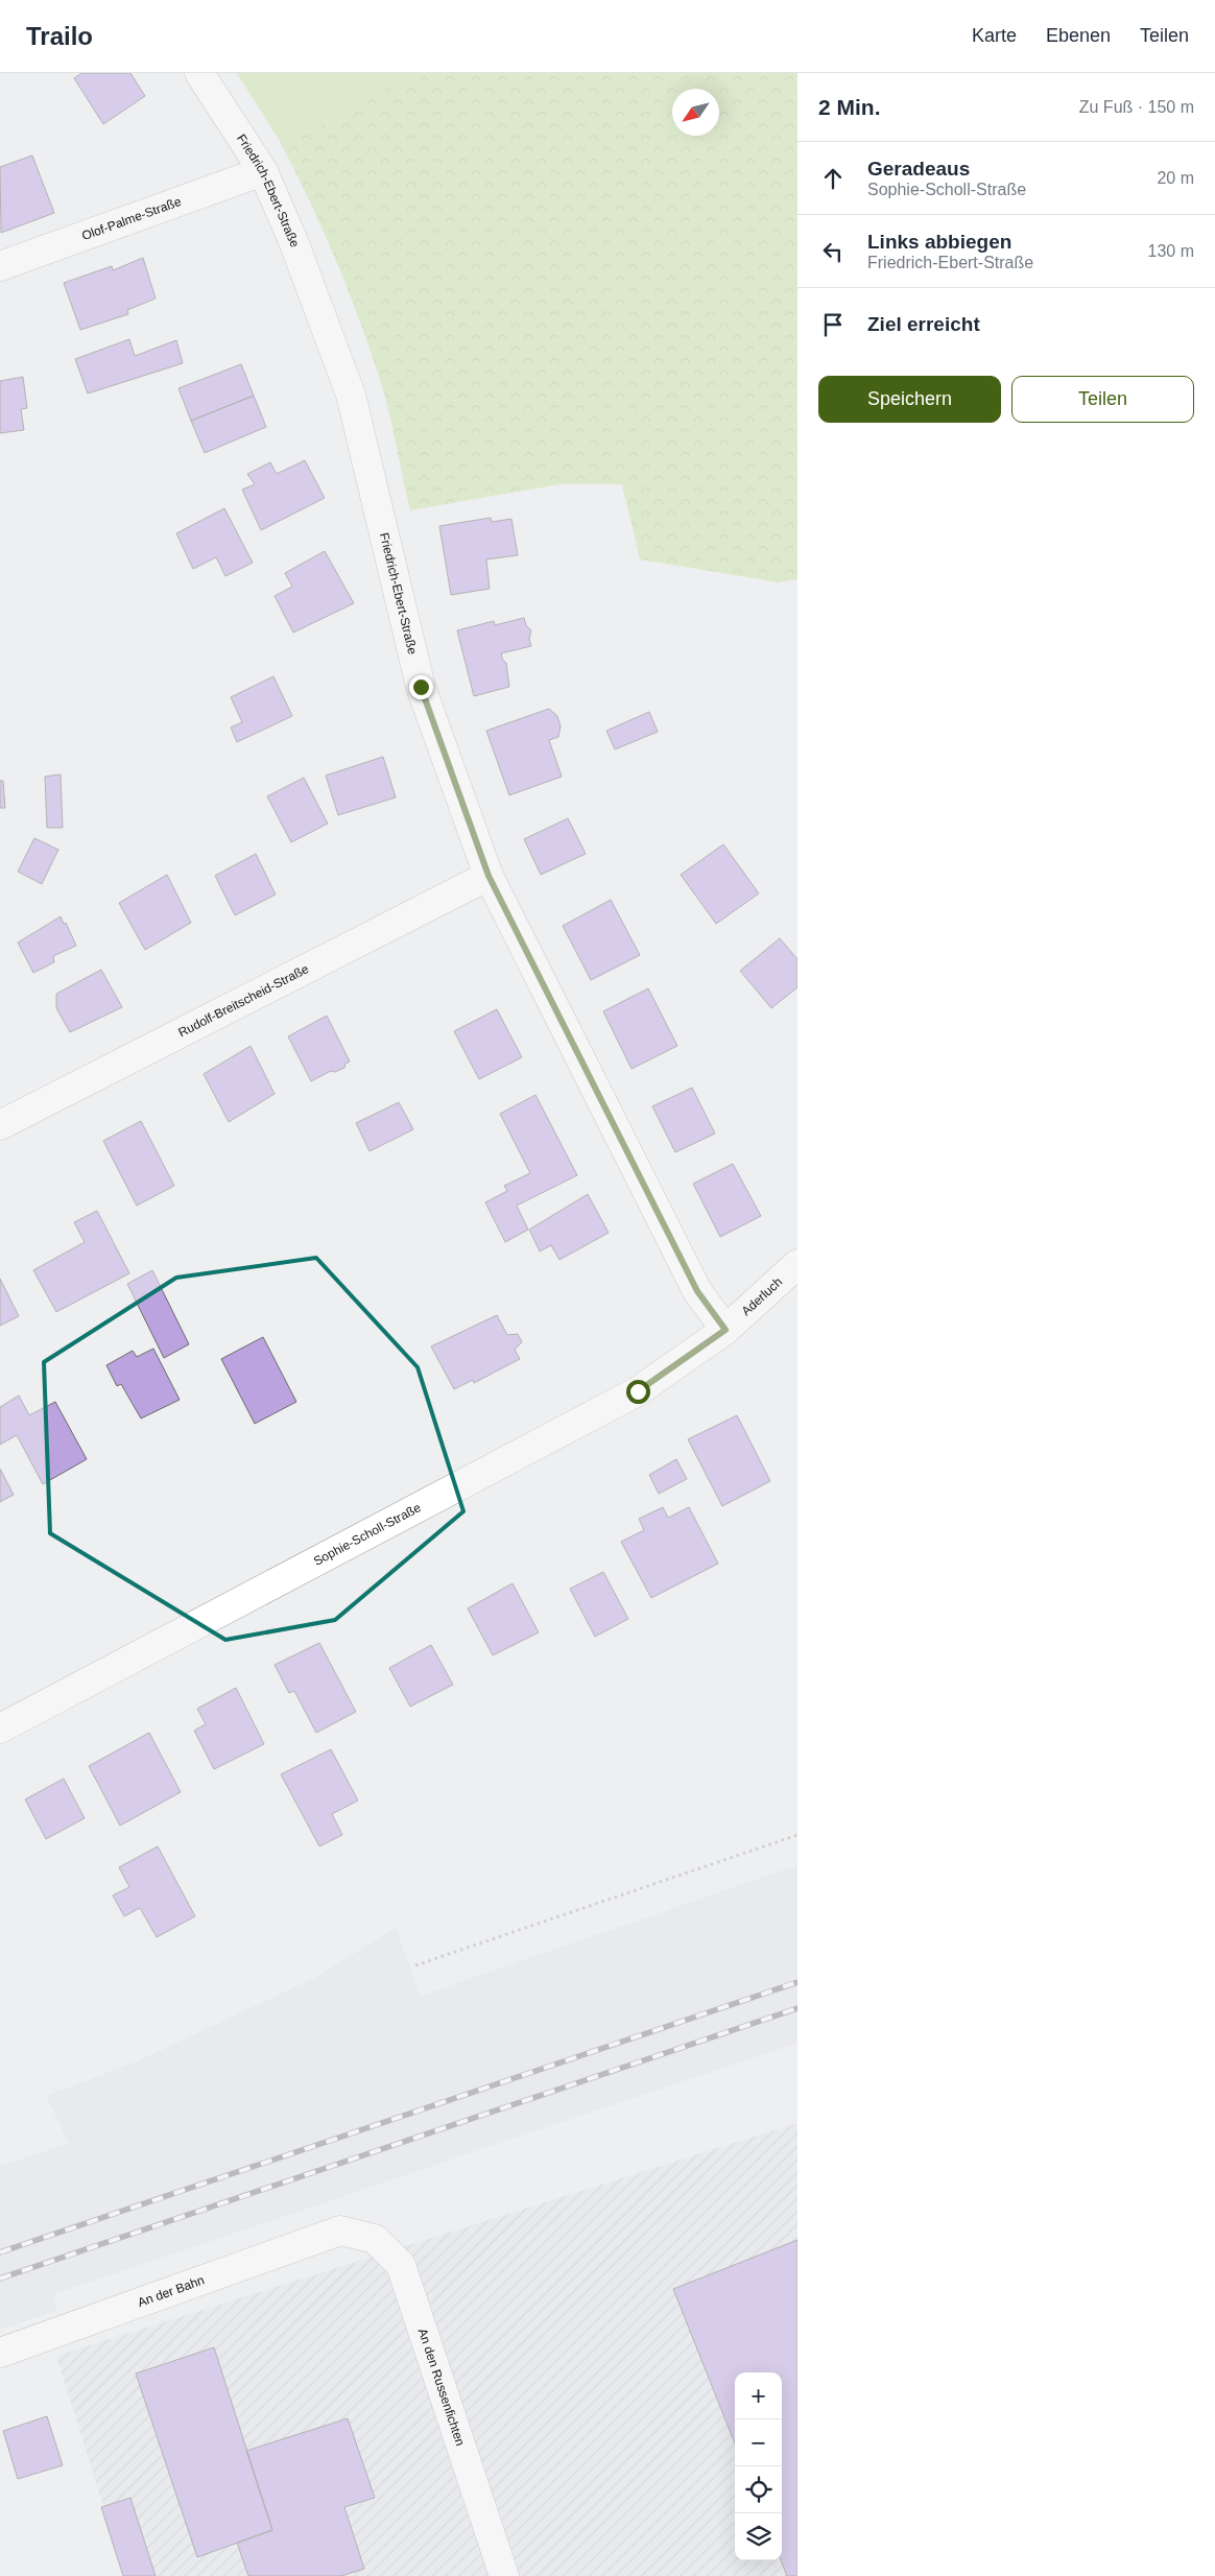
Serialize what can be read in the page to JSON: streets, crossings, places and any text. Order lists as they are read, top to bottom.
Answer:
{
  "streets": {
    "street": [
      "Friedrich-Ebert-Straße",
      "Olof-Palme-Straße",
      "Rudolf-Breitscheid-Straße",
      "Aderluch",
      "Sophie-Scholl-Straße",
      "An der Bahn",
      "An den Russenfichten"
    ]
  },
  "crossings": [
    ["Friedrich-Ebert-Straße", "Olof-Palme-Straße"],
    ["Friedrich-Ebert-Straße", "Rudolf-Breitscheid-Straße"],
    ["Friedrich-Ebert-Straße", "Aderluch"],
    ["Friedrich-Ebert-Straße", "Sophie-Scholl-Straße"],
    ["Aderluch", "Sophie-Scholl-Straße"],
    ["An der Bahn", "An den Russenfichten"]
  ],
  "north": "bottom left",
  "page": {
    "header": "Trailo",
    "nav": ["Karte", "Ebenen", "Teilen"],
    "heading": ["2 Min.", "Zu Fuß · 150 m"],
    "list": [
      ["Geradeaus", "Sophie-Scholl-Straße", "20 m"],
      ["Links abbiegen", "Friedrich-Ebert-Straße", "130 m"],
      "Ziel erreicht"
    ],
    "buttons": ["Speichern", "Teilen"],
    "map_buttons": ["+", "−"]
  }
}
